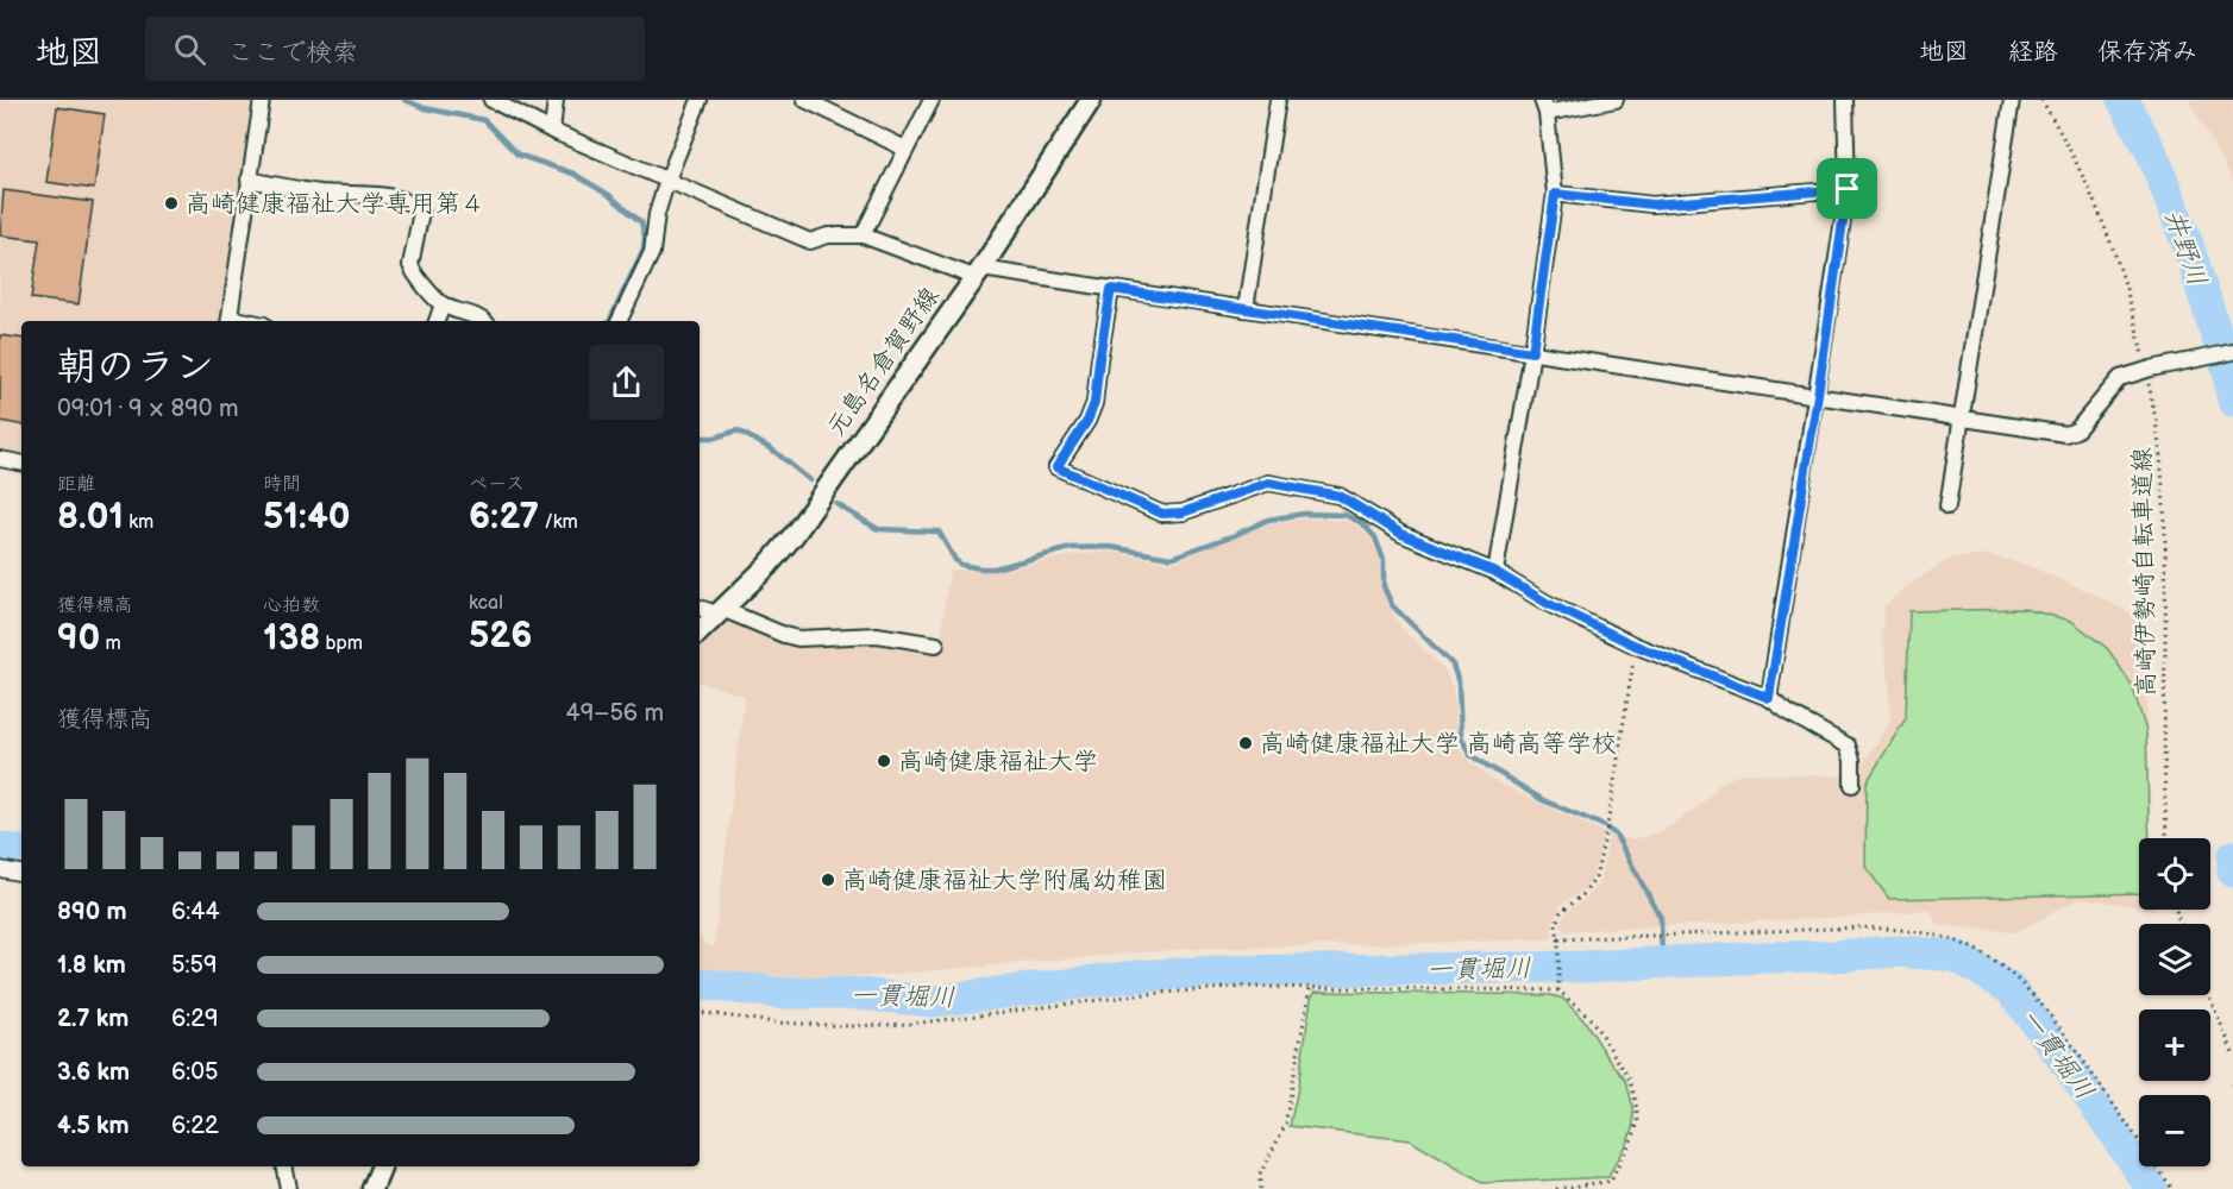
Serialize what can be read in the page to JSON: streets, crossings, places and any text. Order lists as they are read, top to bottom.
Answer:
{
  "streets": {
    "main road": ["元島名倉賀野線"],
    "path": ["高崎伊勢崎自転車道線"]
  },
  "water": ["井野川", "一貫堀川"],
  "places": [
    "高崎健康福祉大学専用第４",
    "高崎健康福祉大学 高崎高等学校",
    "高崎健康福祉大学",
    "高崎健康福祉大学附属幼稚園"
  ],
  "page": {
    "header": "地図",
    "search": "ここで検索",
    "nav": ["地図", "経路", "保存済み"],
    "heading": ["朝のラン", "09:01 · 9 × 890 m"],
    "stats": [
      ["距離", "8.01 km"],
      ["時間", "51:40"],
      ["ペース", "6:27 /km"],
      ["獲得標高", "90 m"],
      ["心拍数", "138 bpm"],
      ["kcal", "526"]
    ],
    "chart": ["獲得標高", "49–56 m"],
    "map_buttons": ["+", "−"],
    "list": [
      {
        "name": "890 m",
        "note": "6:44"
      },
      {
        "name": "1.8 km",
        "note": "5:59"
      },
      {
        "name": "2.7 km",
        "note": "6:29"
      },
      {
        "name": "3.6 km",
        "note": "6:05"
      },
      {
        "name": "4.5 km",
        "note": "6:22"
      }
    ]
  }
}
